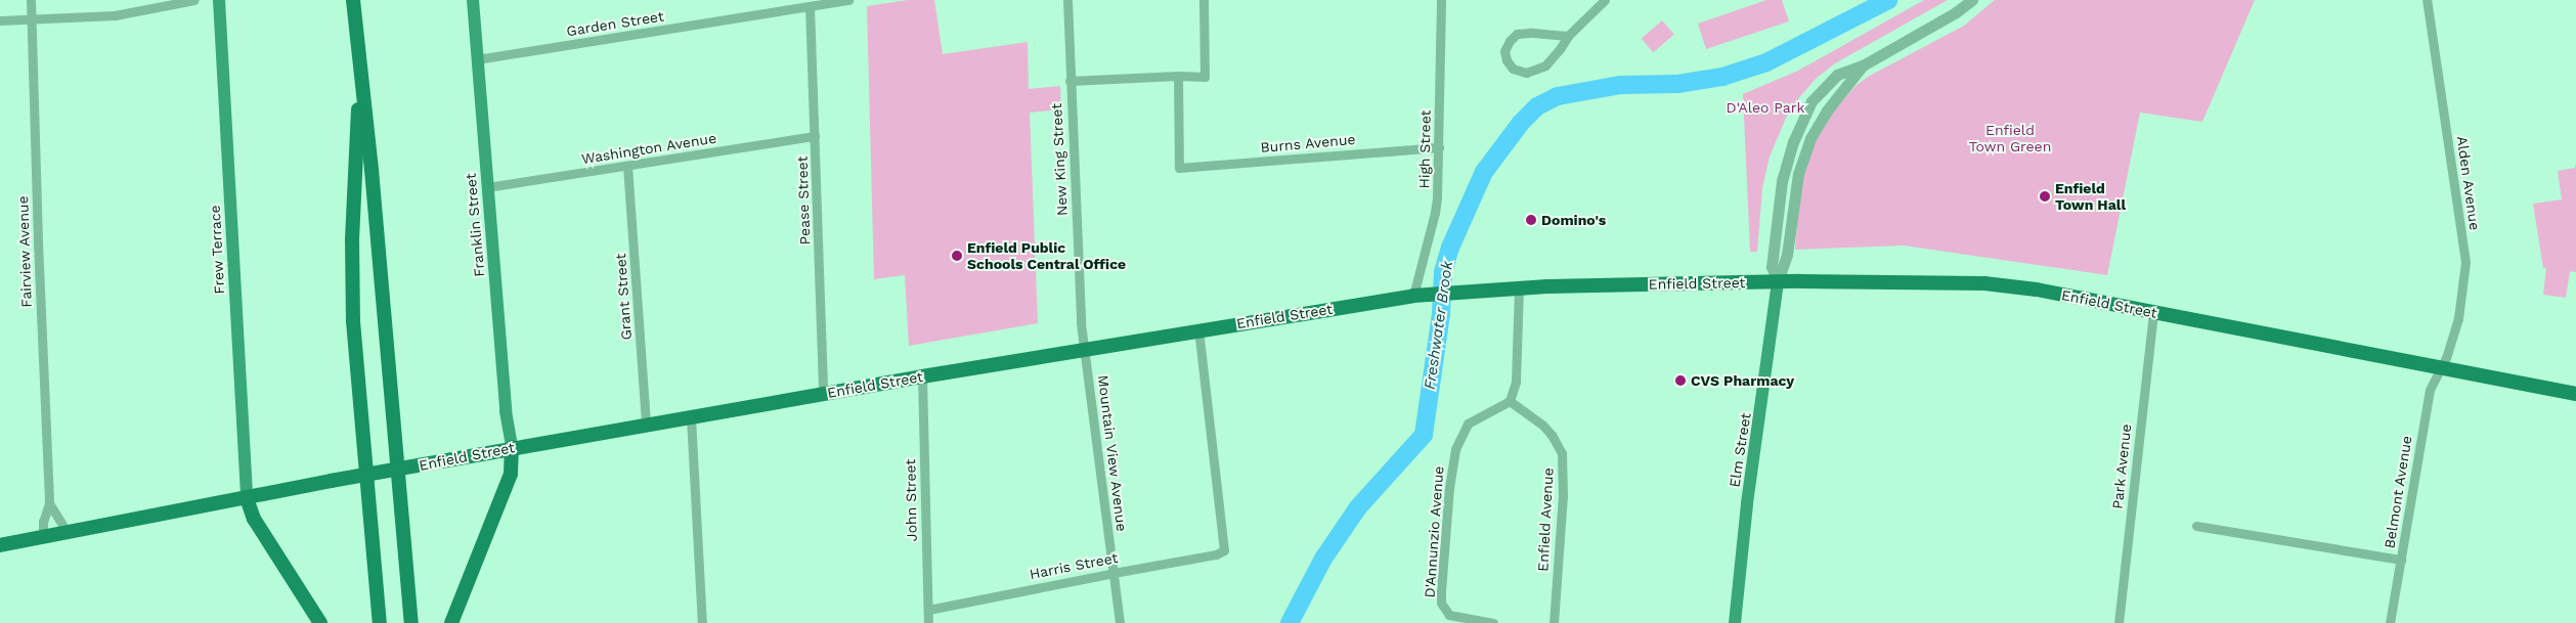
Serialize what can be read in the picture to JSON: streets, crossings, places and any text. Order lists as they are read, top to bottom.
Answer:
{
  "streets": {
    "main road": [
      "Franklin Street",
      "Frew Terrace",
      "Enfield Street",
      "Elm Street"
    ],
    "street": [
      "Garden Street",
      "Burns Avenue",
      "Washington Avenue",
      "High Street",
      "New King Street",
      "Alden Avenue",
      "Pease Street",
      "Fairview Avenue",
      "Grant Street",
      "Mountain View Avenue",
      "Park Avenue",
      "Belmont Avenue",
      "John Street",
      "Enfield Avenue",
      "D'Annunzio Avenue",
      "Harris Street"
    ]
  },
  "crossings": [
    ["Garden Street", "Pease Street"],
    ["Garden Street", "Franklin Street"],
    ["Burns Avenue", "High Street"],
    ["Washington Avenue", "Pease Street"],
    ["Washington Avenue", "Franklin Street"],
    ["Washington Avenue", "Grant Street"],
    ["High Street", "Enfield Street"],
    ["New King Street", "Enfield Street"],
    ["New King Street", "Mountain View Avenue"],
    ["Alden Avenue", "Enfield Street"],
    ["Alden Avenue", "Belmont Avenue"],
    ["Pease Street", "Enfield Street"],
    ["Franklin Street", "Enfield Street"],
    ["Frew Terrace", "Enfield Street"],
    ["Fairview Avenue", "Enfield Street"],
    ["Enfield Street", "Grant Street"],
    ["Enfield Street", "Elm Street"],
    ["Enfield Street", "Mountain View Avenue"],
    ["Enfield Street", "Park Avenue"],
    ["Enfield Street", "Belmont Avenue"],
    ["Enfield Street", "John Street"],
    ["Enfield Street", "Harris Street"],
    ["Mountain View Avenue", "Harris Street"],
    ["John Street", "Harris Street"],
    ["Enfield Avenue", "D'Annunzio Avenue"]
  ],
  "water": ["Freshwater Brook"],
  "parks": ["D'Aleo Park", "Enfield Town Green"],
  "places": [
    "Enfield Town Hall",
    "Domino's",
    "Enfield Public Schools Central Office",
    "CVS Pharmacy"
  ]
}
